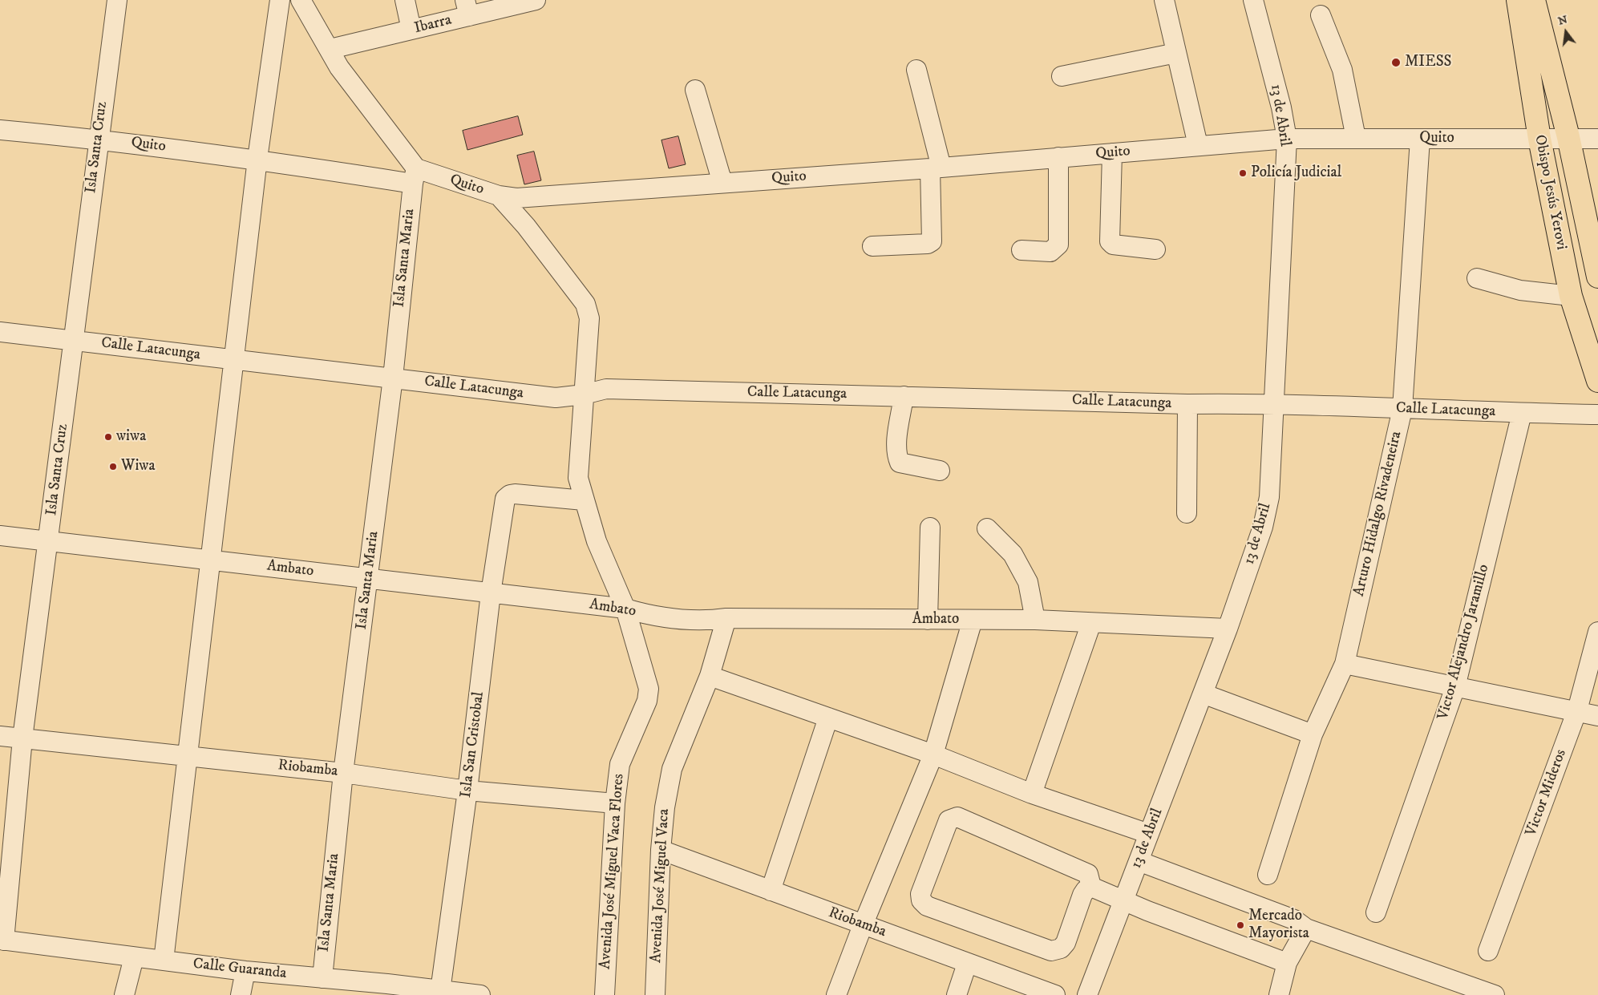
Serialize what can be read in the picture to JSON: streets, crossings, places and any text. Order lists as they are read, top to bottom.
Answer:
{
  "streets": {
    "main road": ["Obispo Jesús Yerovi"],
    "street": [
      "Ibarra",
      "13 de Abril",
      "Quito",
      "Isla Santa Cruz",
      "Isla Santa Maria",
      "Calle Latacunga",
      "Arturo Hidalgo Rivadeneira",
      "Ambato",
      "Victor Alejandro Jaramillo",
      "Isla San Cristobal",
      "Riobamba",
      "Victor Mideros",
      "Avenida José Miguel Vaca Flores",
      "Avenida José Miguel Vaca",
      "Calle Guaranda"
    ]
  },
  "crossings": [
    ["13 de Abril", "Quito"],
    ["13 de Abril", "Calle Latacunga"],
    ["13 de Abril", "Ambato"],
    ["Quito", "Isla Santa Cruz"],
    ["Quito", "Obispo Jesús Yerovi"],
    ["Quito", "Isla Santa Maria"],
    ["Quito", "Arturo Hidalgo Rivadeneira"],
    ["Quito", "Avenida José Miguel Vaca Flores"],
    ["Isla Santa Cruz", "Calle Latacunga"],
    ["Isla Santa Cruz", "Ambato"],
    ["Isla Santa Cruz", "Riobamba"],
    ["Isla Santa Cruz", "Calle Guaranda"],
    ["Isla Santa Maria", "Calle Latacunga"],
    ["Isla Santa Maria", "Ambato"],
    ["Isla Santa Maria", "Riobamba"],
    ["Isla Santa Maria", "Calle Guaranda"],
    ["Calle Latacunga", "Arturo Hidalgo Rivadeneira"],
    ["Calle Latacunga", "Victor Alejandro Jaramillo"],
    ["Calle Latacunga", "Avenida José Miguel Vaca Flores"],
    ["Ambato", "Isla San Cristobal"],
    ["Ambato", "Avenida José Miguel Vaca Flores"],
    ["Ambato", "Avenida José Miguel Vaca"],
    ["Isla San Cristobal", "Riobamba"],
    ["Isla San Cristobal", "Avenida José Miguel Vaca Flores"],
    ["Isla San Cristobal", "Calle Guaranda"],
    ["Riobamba", "Avenida José Miguel Vaca Flores"],
    ["Riobamba", "Avenida José Miguel Vaca"]
  ],
  "places": [
    "MIESS",
    "Policía Judicial",
    "wiwa",
    "Wiwa",
    "Mercado Mayorista"
  ],
  "north": "top"
}
